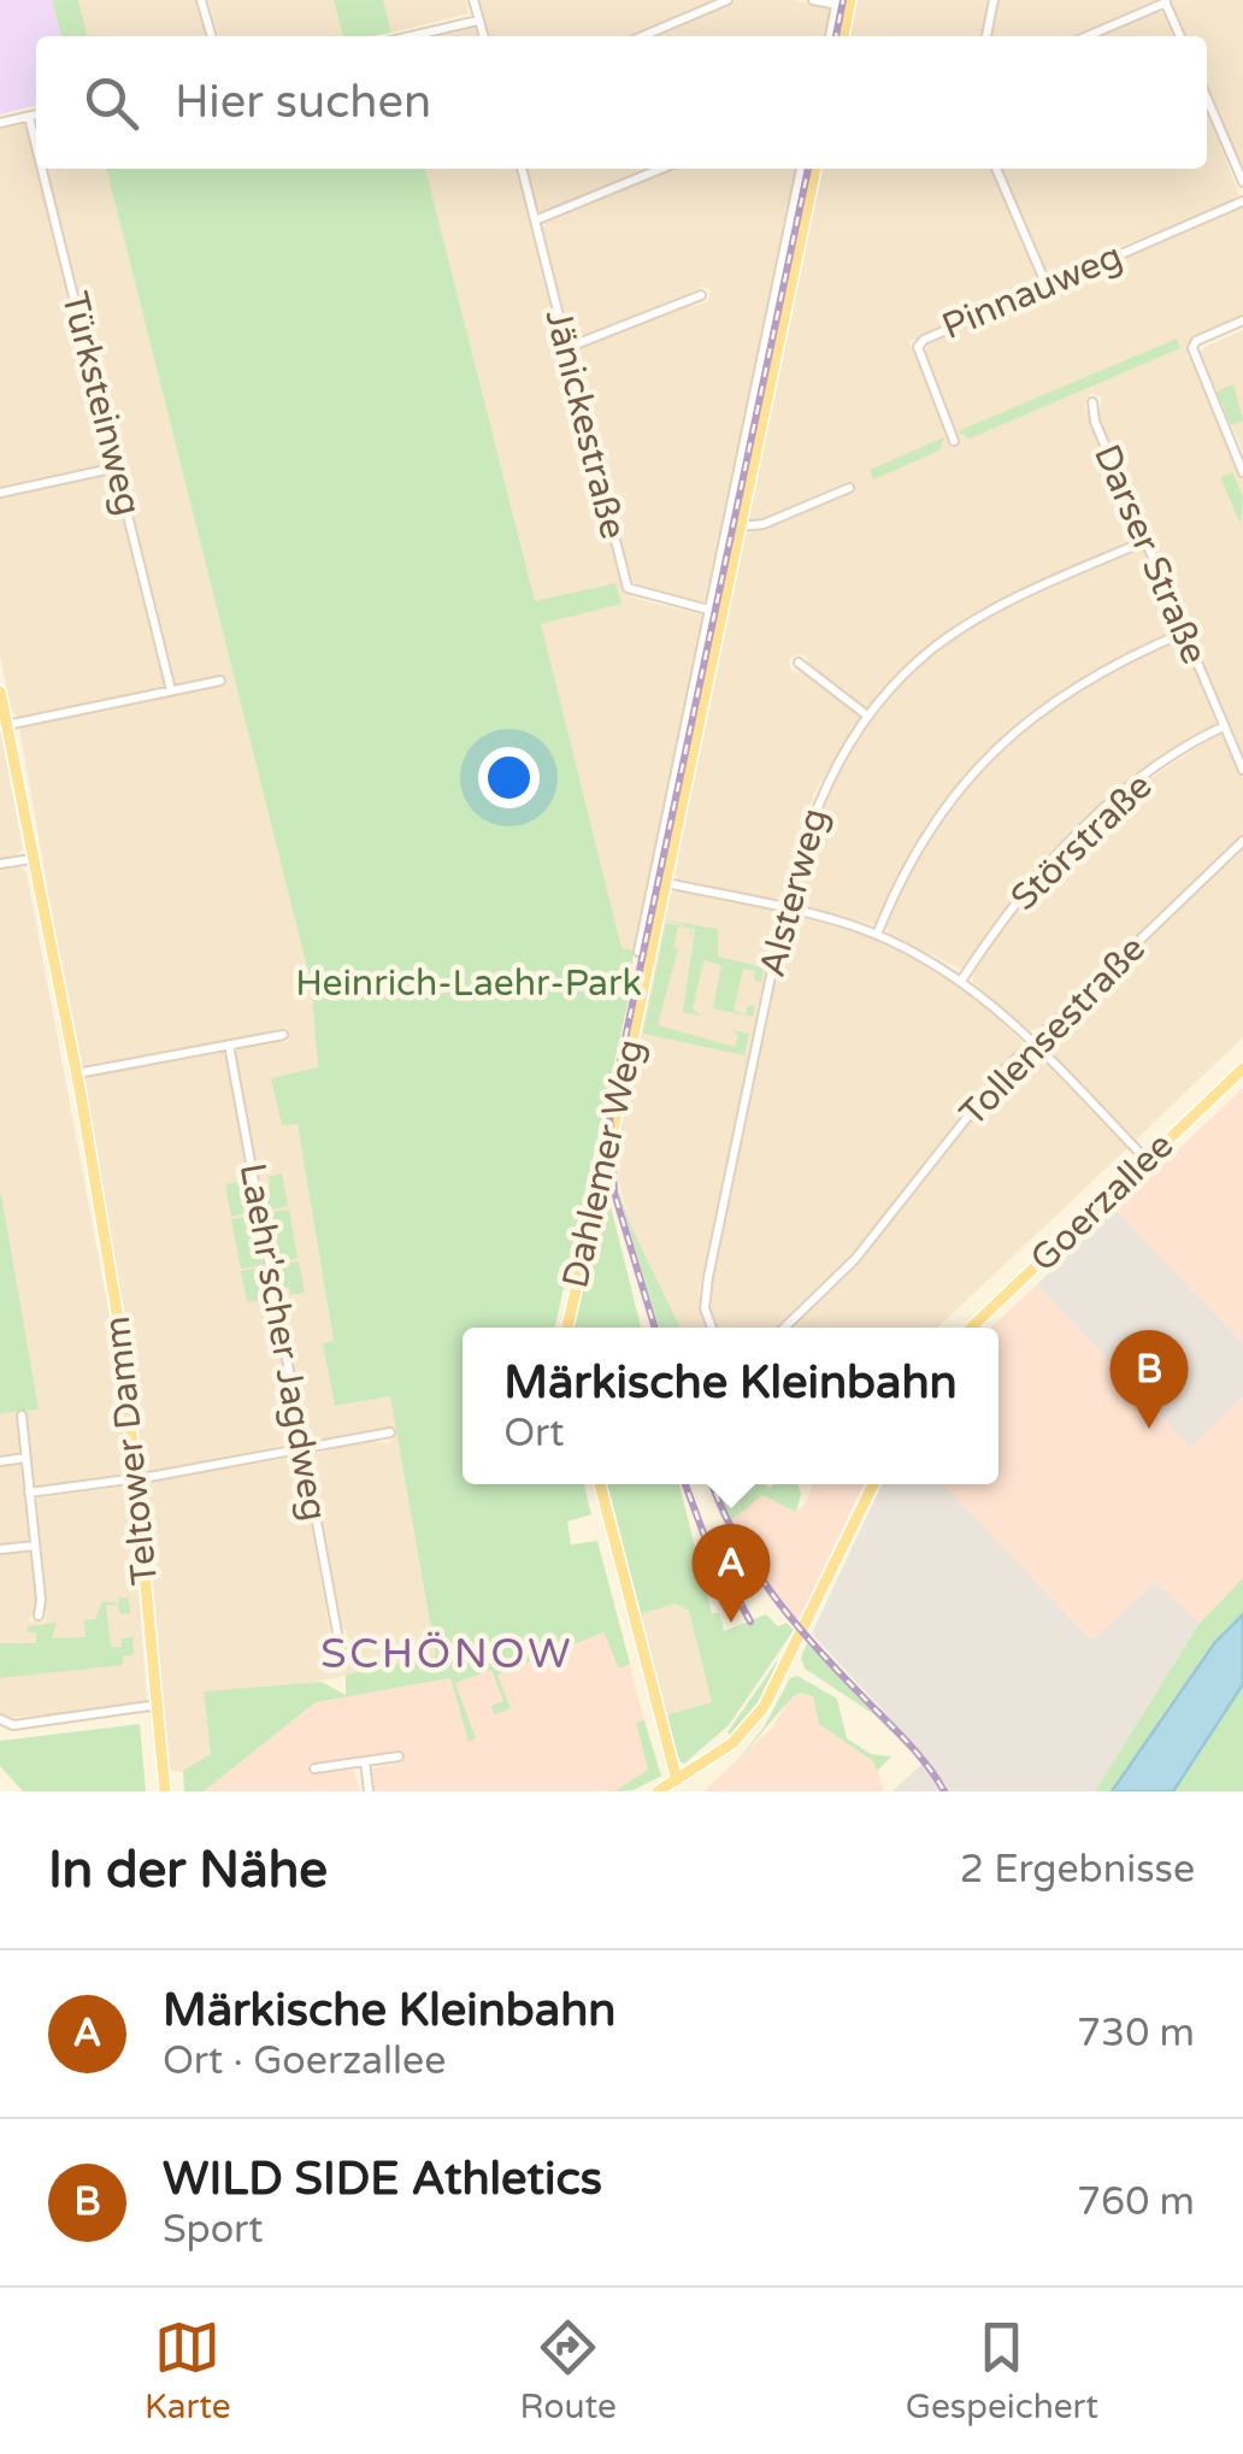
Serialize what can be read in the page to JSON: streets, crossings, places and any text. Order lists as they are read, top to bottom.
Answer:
{
  "streets": {
    "main road": ["Dahlemer Weg", "Goerzallee", "Teltower Damm"],
    "street": [
      "Pinnauweg",
      "Türksteinweg",
      "Jänickestraße",
      "Darser Straße",
      "Störstraße",
      "Alsterweg",
      "Tollensestraße",
      "Laehr'scher Jagdweg"
    ]
  },
  "crossings": [
    ["Jänickestraße", "Dahlemer Weg"],
    ["Darser Straße", "Störstraße"],
    ["Darser Straße", "Alsterweg"]
  ],
  "districts": ["SCHÖNOW"],
  "parks": ["Heinrich-Laehr-Park"],
  "page": {
    "search": "Hier suchen",
    "popup": ["Märkische Kleinbahn", "Ort"],
    "pins": ["B", "A"],
    "heading": ["In der Nähe", "2 Ergebnisse"],
    "list": [
      {
        "mark": "A",
        "name": "Märkische Kleinbahn",
        "note": "Ort · Goerzallee",
        "value": "730 m"
      },
      {
        "mark": "B",
        "name": "WILD SIDE Athletics",
        "note": "Sport",
        "value": "760 m"
      }
    ],
    "nav": ["Karte", "Route", "Gespeichert"]
  }
}
